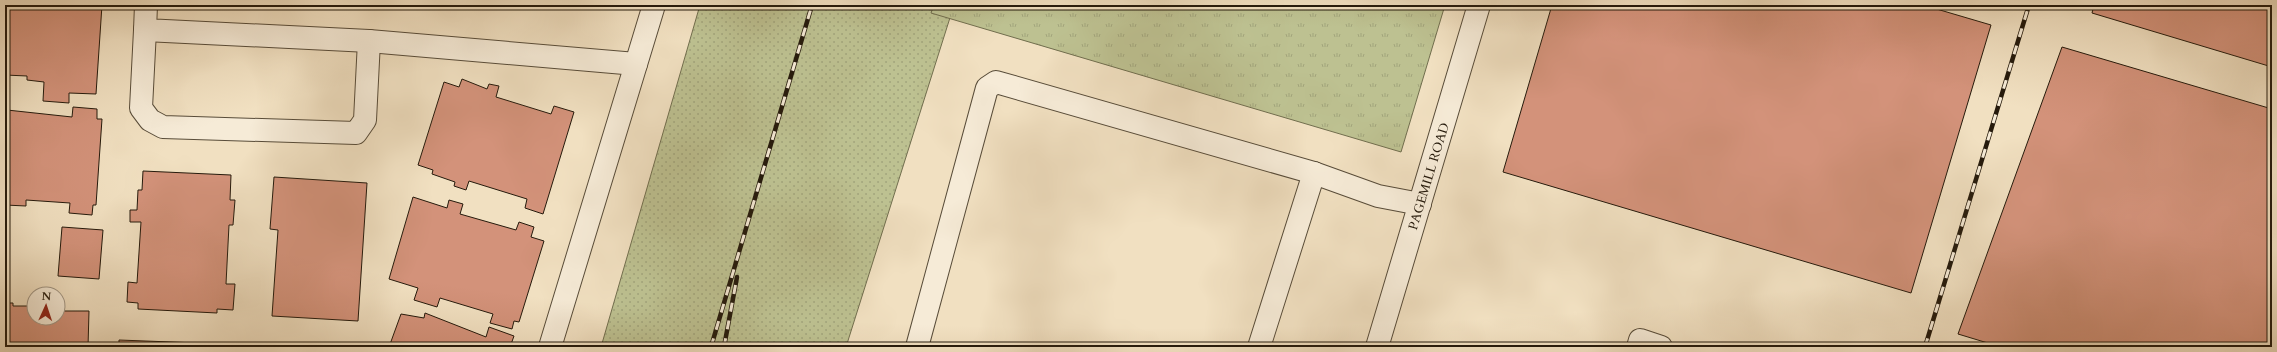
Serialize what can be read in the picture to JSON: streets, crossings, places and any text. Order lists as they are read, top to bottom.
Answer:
{
  "streets": {
    "street": ["PAGEMILL ROAD"]
  },
  "north": "top"
}
